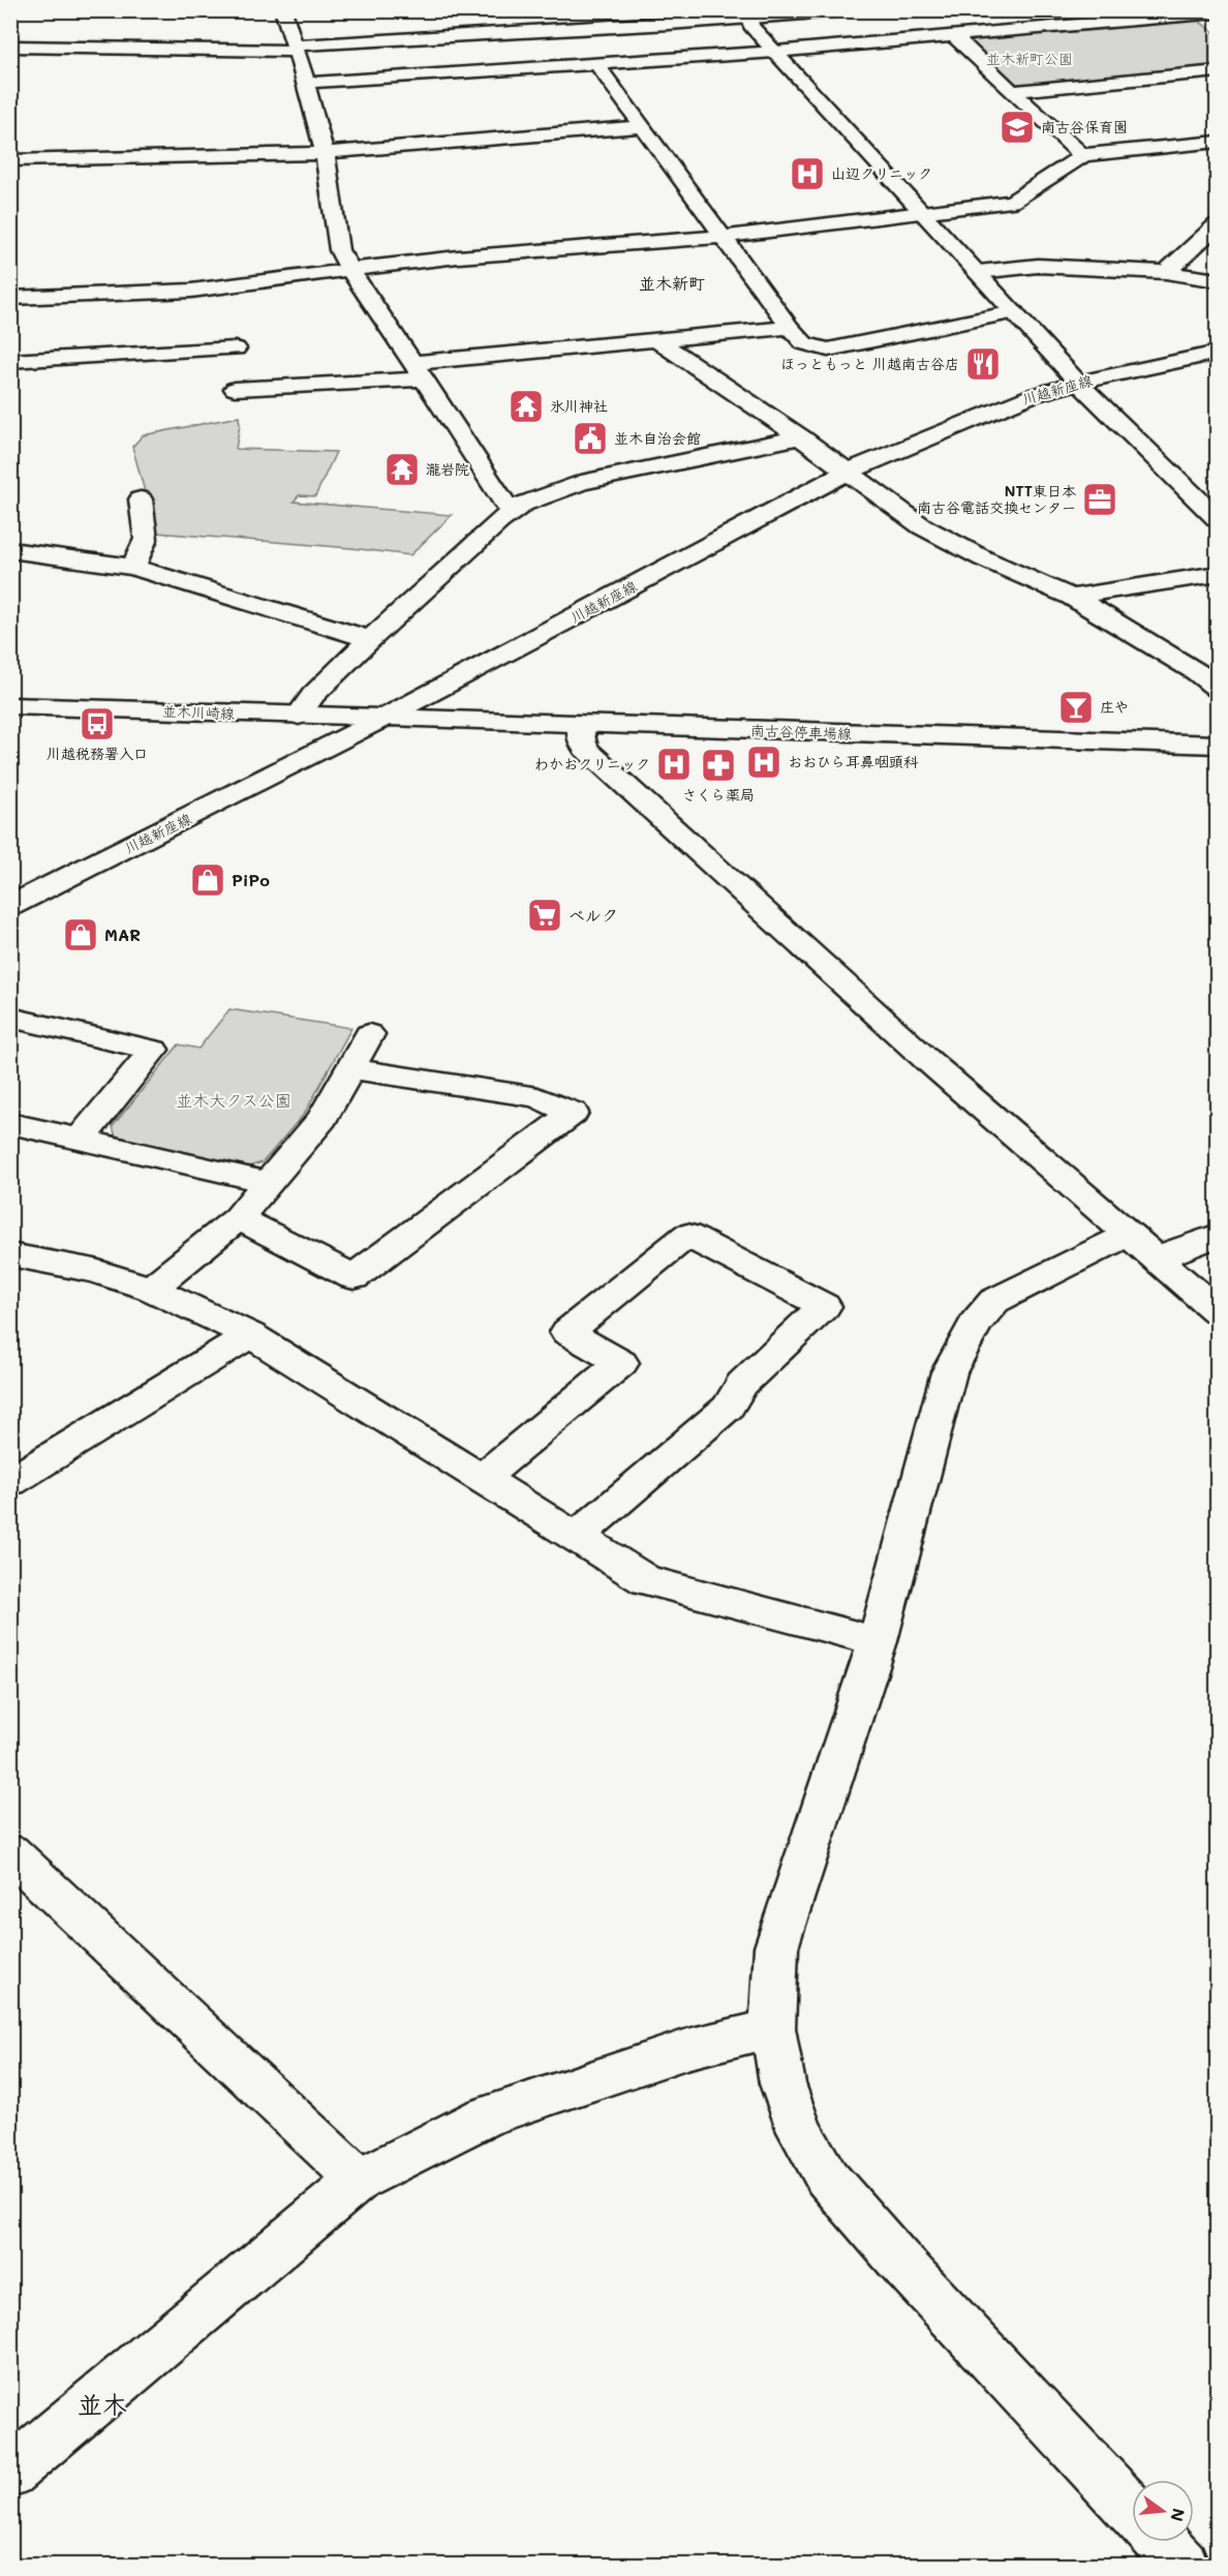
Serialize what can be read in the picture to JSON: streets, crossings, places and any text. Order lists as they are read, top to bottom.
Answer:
{
  "streets": {
    "street": ["川越新座線", "並木川崎線", "南古谷停車場線"]
  },
  "crossings": [
    ["川越新座線", "並木川崎線"],
    ["川越新座線", "南古谷停車場線"],
    ["並木川崎線", "南古谷停車場線"]
  ],
  "districts": ["並木新町", "並木"],
  "parks": ["並木新町公園", "並木大クス公園"],
  "places": {
    "school or university": ["南古谷保育園"],
    "hospital": ["山辺クリニック", "おおひら耳鼻咽頭科", "わかおクリニック"],
    "restaurant": ["ほっともっと 川越南古谷店"],
    "temple": ["氷川神社", "瀧岩院"],
    "public building": ["並木自治会館"],
    "office": ["NTT東日本 南古谷電話交換センター"],
    "bar": ["庄や"],
    "bus stop": ["川越税務署入口"],
    "pharmacy": ["さくら薬局"],
    "shop": ["PiPo", "MAR"],
    "supermarket": ["ベルク"]
  },
  "north": "right"
}
